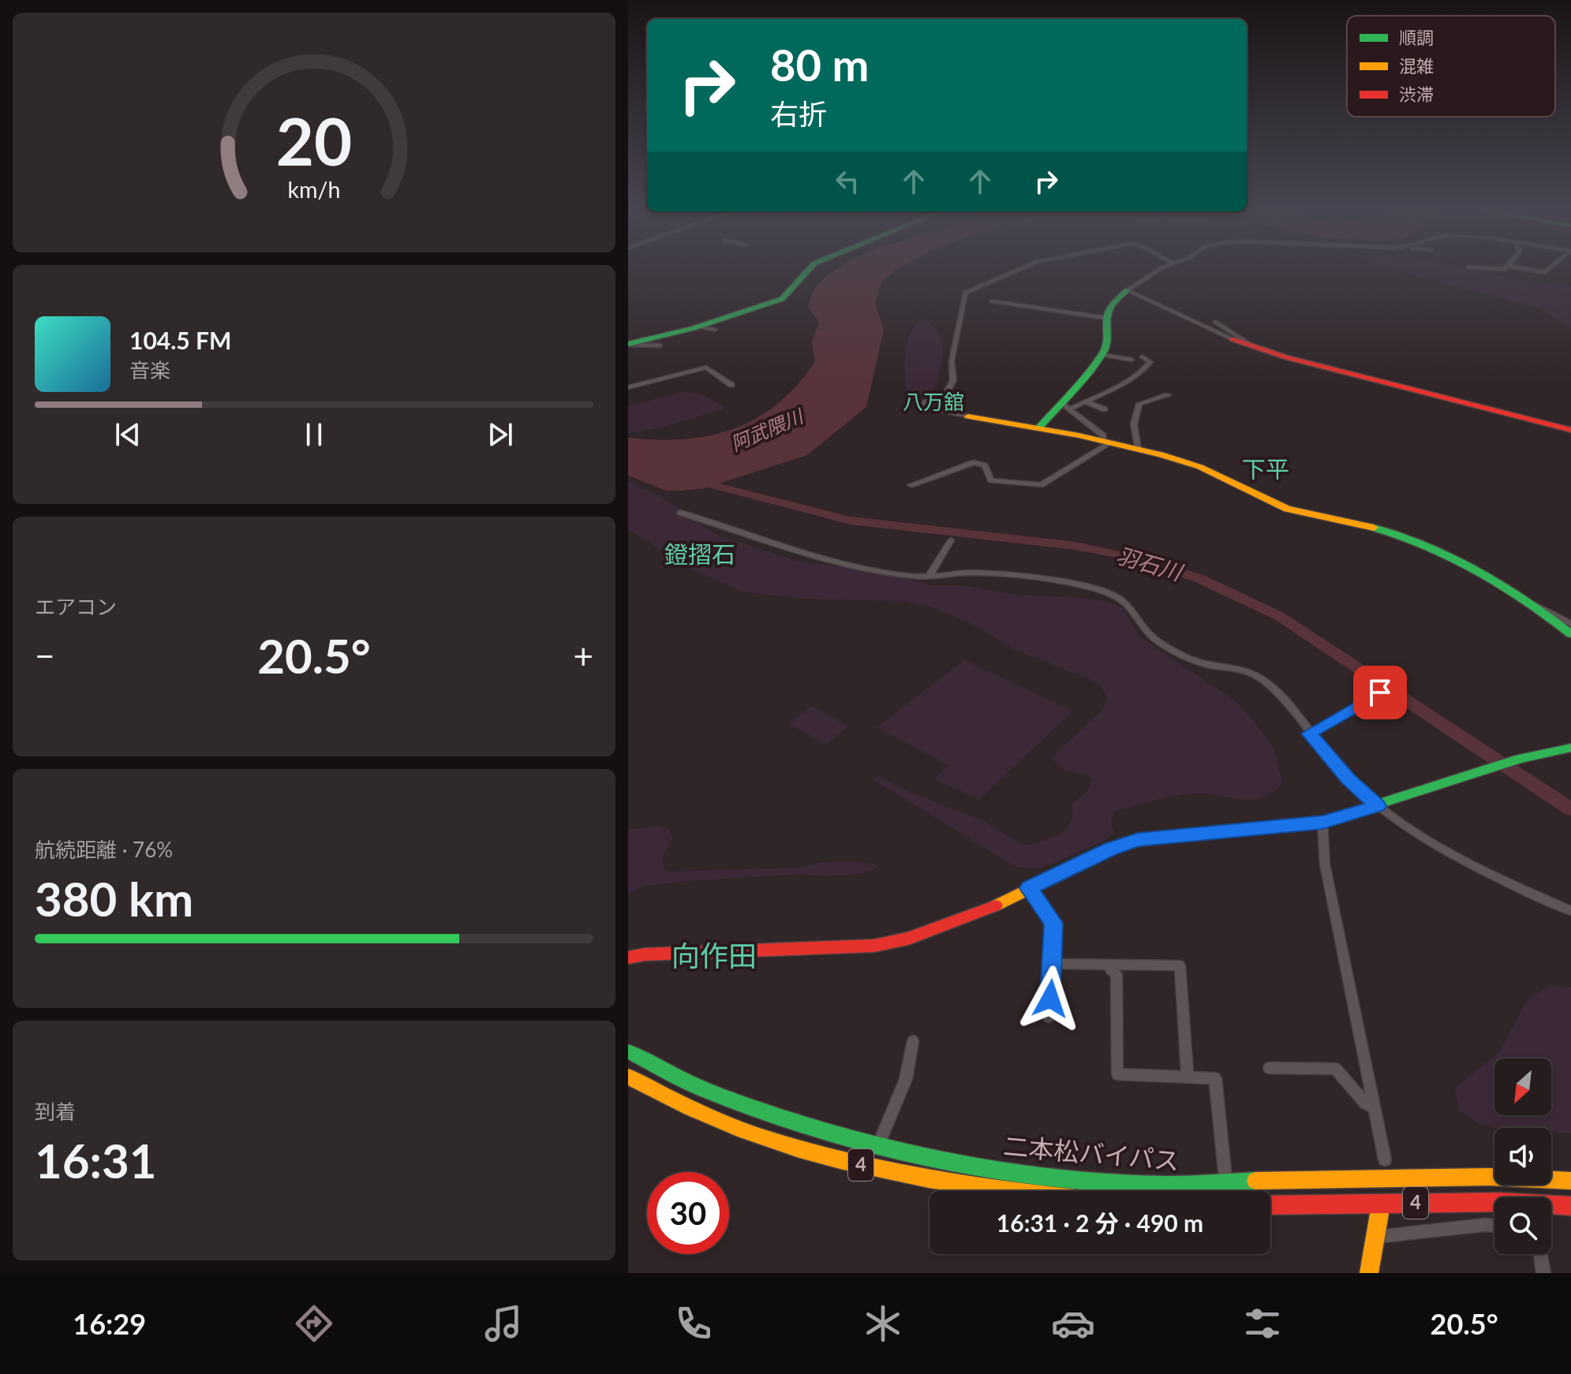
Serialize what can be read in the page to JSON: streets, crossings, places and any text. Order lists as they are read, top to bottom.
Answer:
{
  "streets": {
    "main road": ["二本松バイパス", "4"]
  },
  "districts": [
    "八万舘",
    "下平",
    "鐙摺石",
    "向作田"
  ],
  "water": ["阿武隈川", "羽石川"],
  "legend": ["順調", "混雑", "渋滞"],
  "north": "bottom left",
  "page": {
    "turn": ["80 m", "右折"],
    "song": ["104.5 FM", "音楽"],
    "tile": [
      "エアコン",
      ["航続距離 · 76%", "380 km"],
      ["到着", "16:31"]
    ],
    "heat": ["−", "20.5°", "+"],
    "limit": "30",
    "trip": "16:31 · 2 分 · 490 m",
    "tabs": ["16:29", "20.5°"],
    "gauge": ["20", "km/h"]
  }
}
